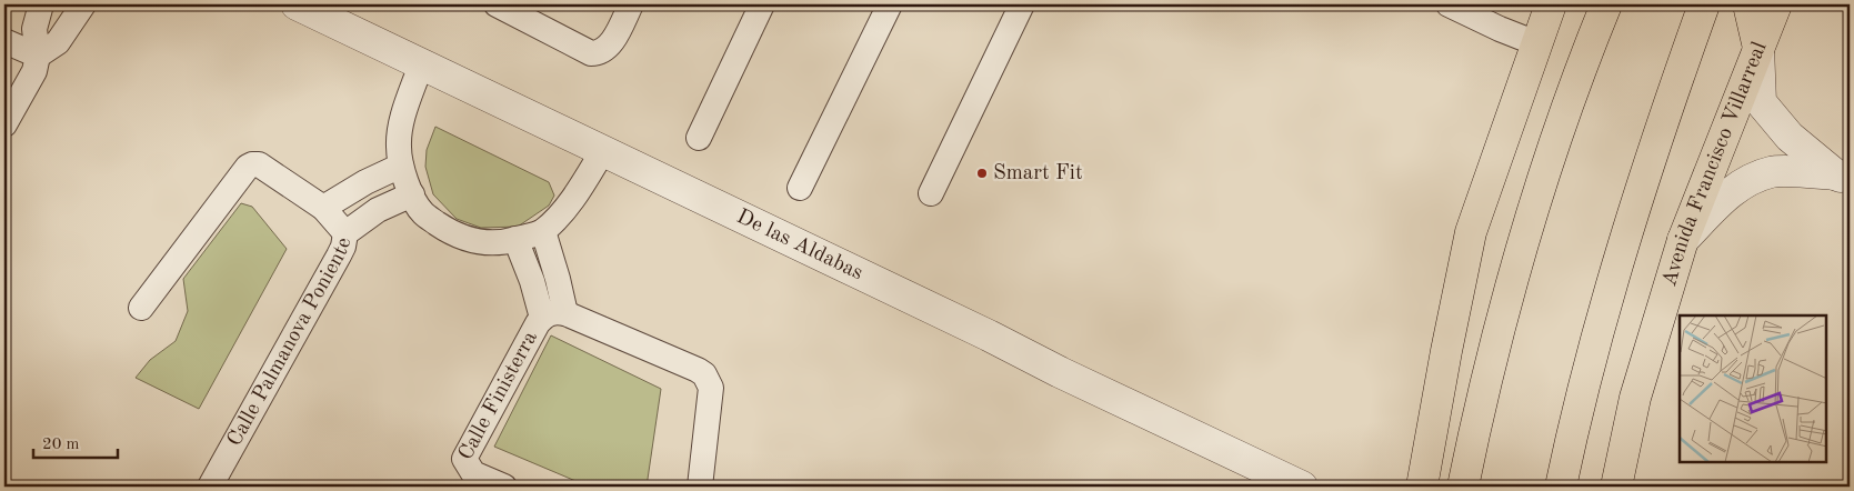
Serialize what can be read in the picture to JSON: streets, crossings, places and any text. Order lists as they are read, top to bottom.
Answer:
{
  "streets": {
    "main road": ["Avenida Francisco Villarreal"],
    "street": ["De las Aldabas", "Calle Palmanova Poniente", "Calle Finisterra"]
  },
  "places": ["Smart Fit"],
  "scale_bar": "20 m"
}
